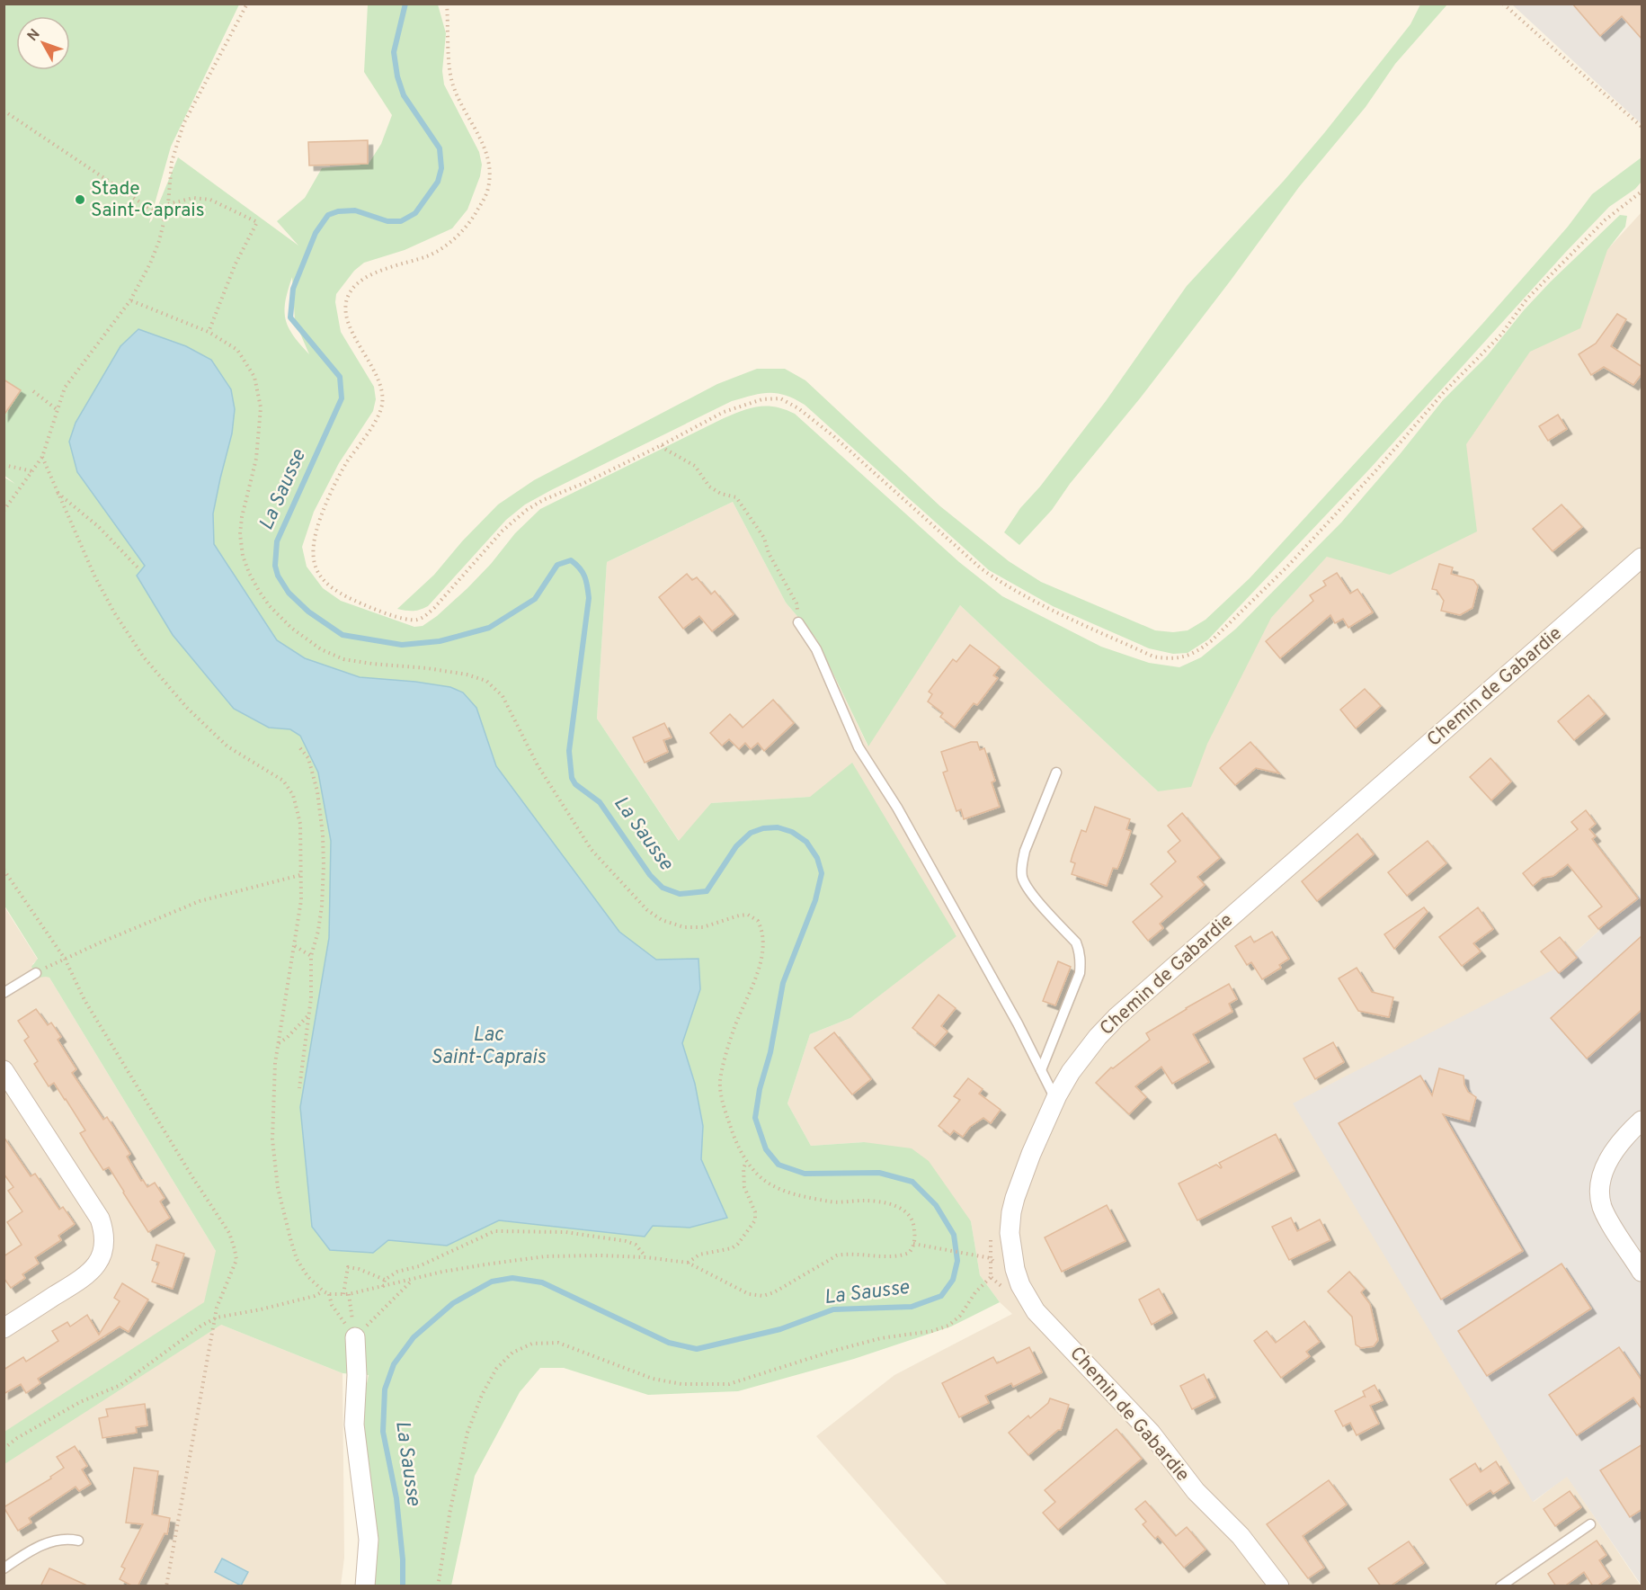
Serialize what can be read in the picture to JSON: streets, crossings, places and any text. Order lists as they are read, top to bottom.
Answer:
{
  "streets": {
    "street": ["Chemin de Gabardie"]
  },
  "water": ["La Sausse", "Lac Saint-Caprais"],
  "places": ["Stade Saint-Caprais"],
  "north": "top left"
}
